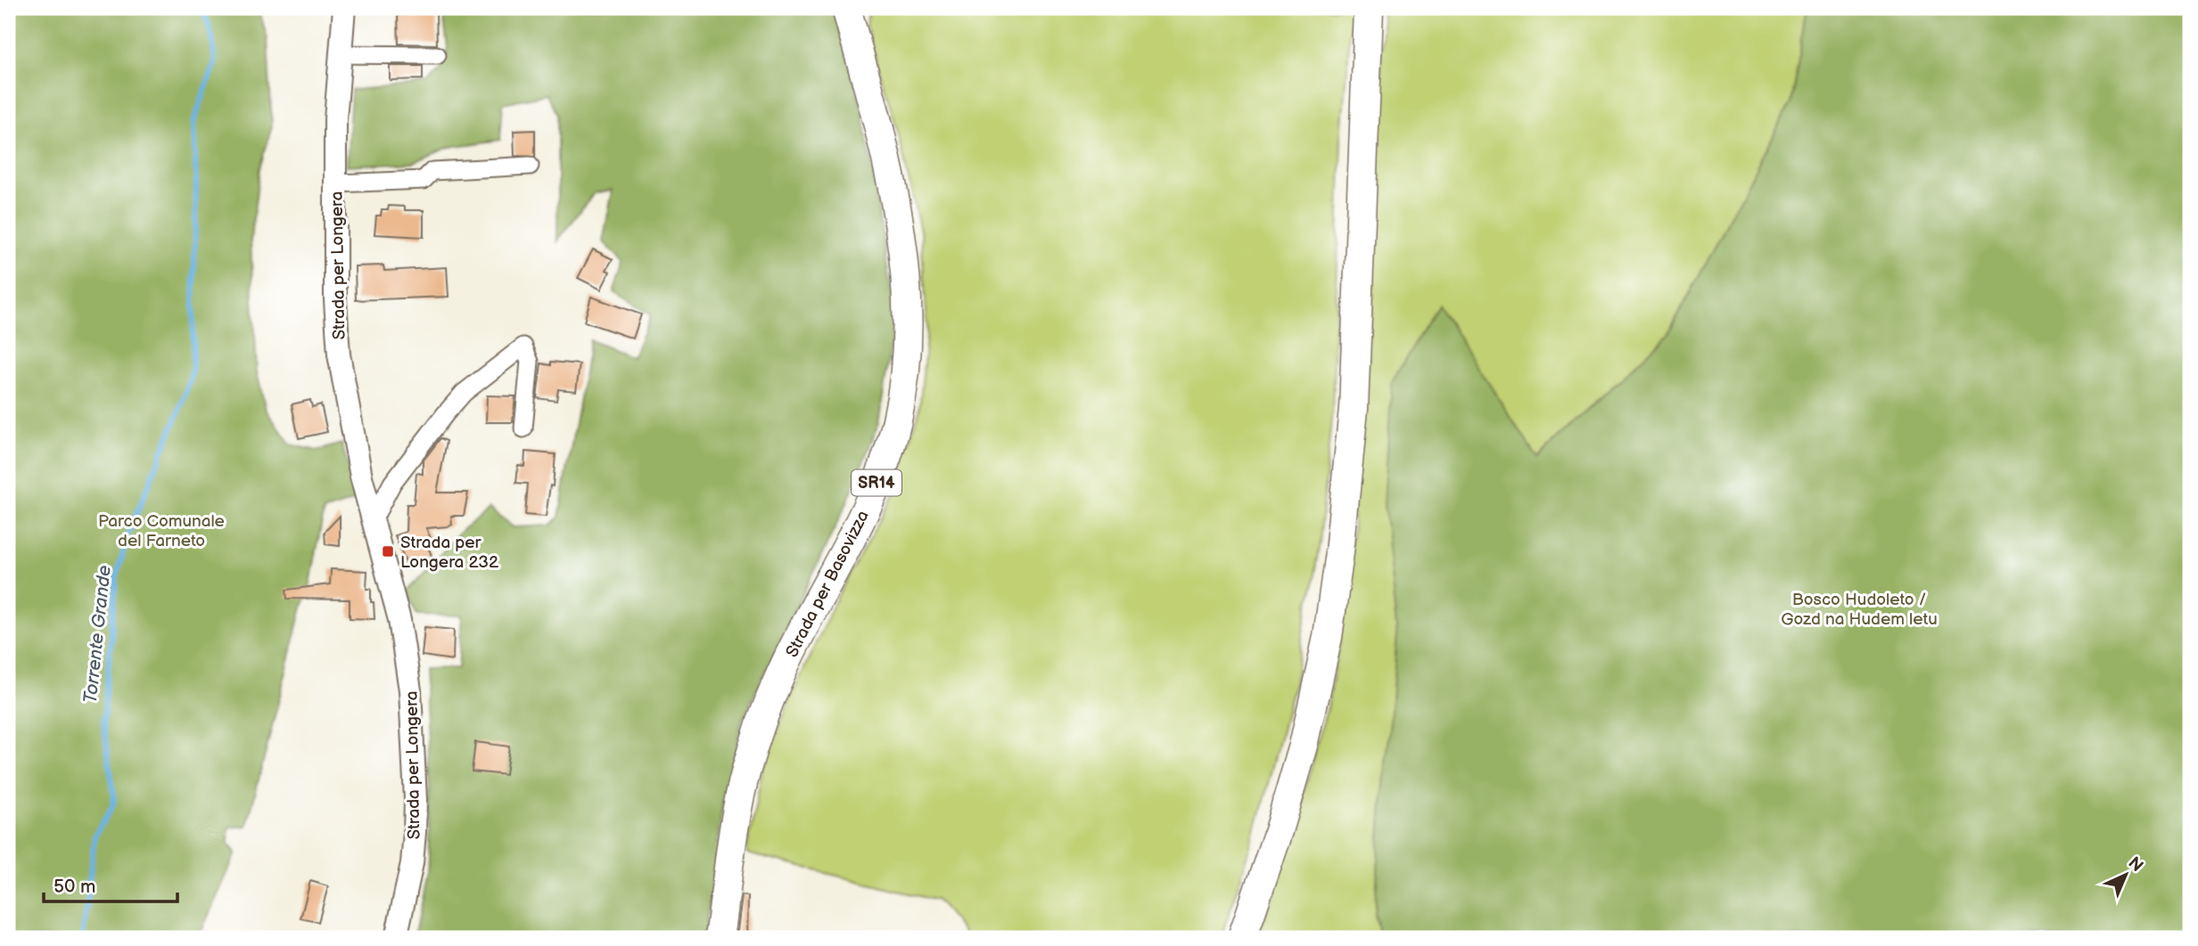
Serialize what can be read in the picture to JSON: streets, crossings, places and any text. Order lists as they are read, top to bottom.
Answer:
{
  "streets": {
    "main road": ["SR14", "Strada per Basovizza"],
    "street": ["Strada per Longera"]
  },
  "water": ["Torrente Grande"],
  "parks": ["Parco Comunale del Farneto", "Bosco Hudoleto / Gozd na Hudem letu"],
  "places": {
    "transit": ["Strada per Longera 232"]
  },
  "scale_bar": "50 m",
  "north": "top right"
}
